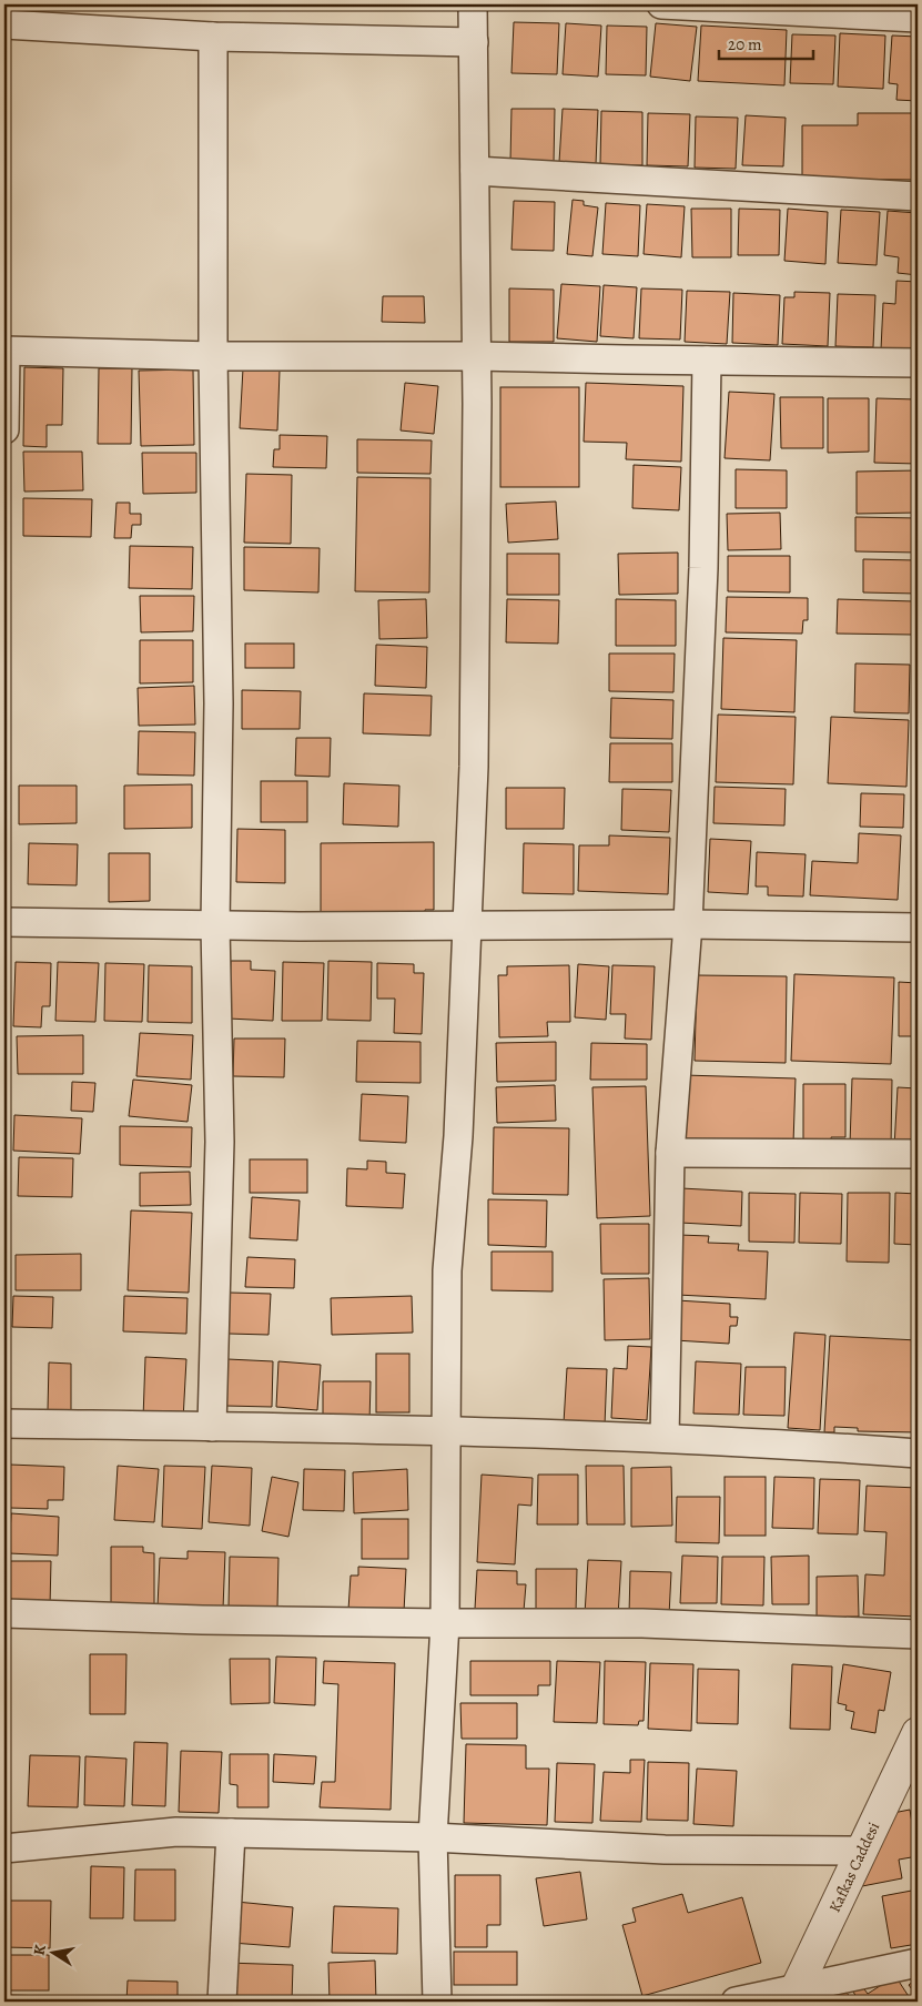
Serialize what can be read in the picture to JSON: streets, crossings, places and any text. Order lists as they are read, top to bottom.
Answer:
{
  "streets": {
    "street": ["Kafkas Caddesi"]
  },
  "scale_bar": "20 m",
  "north": "left"
}
